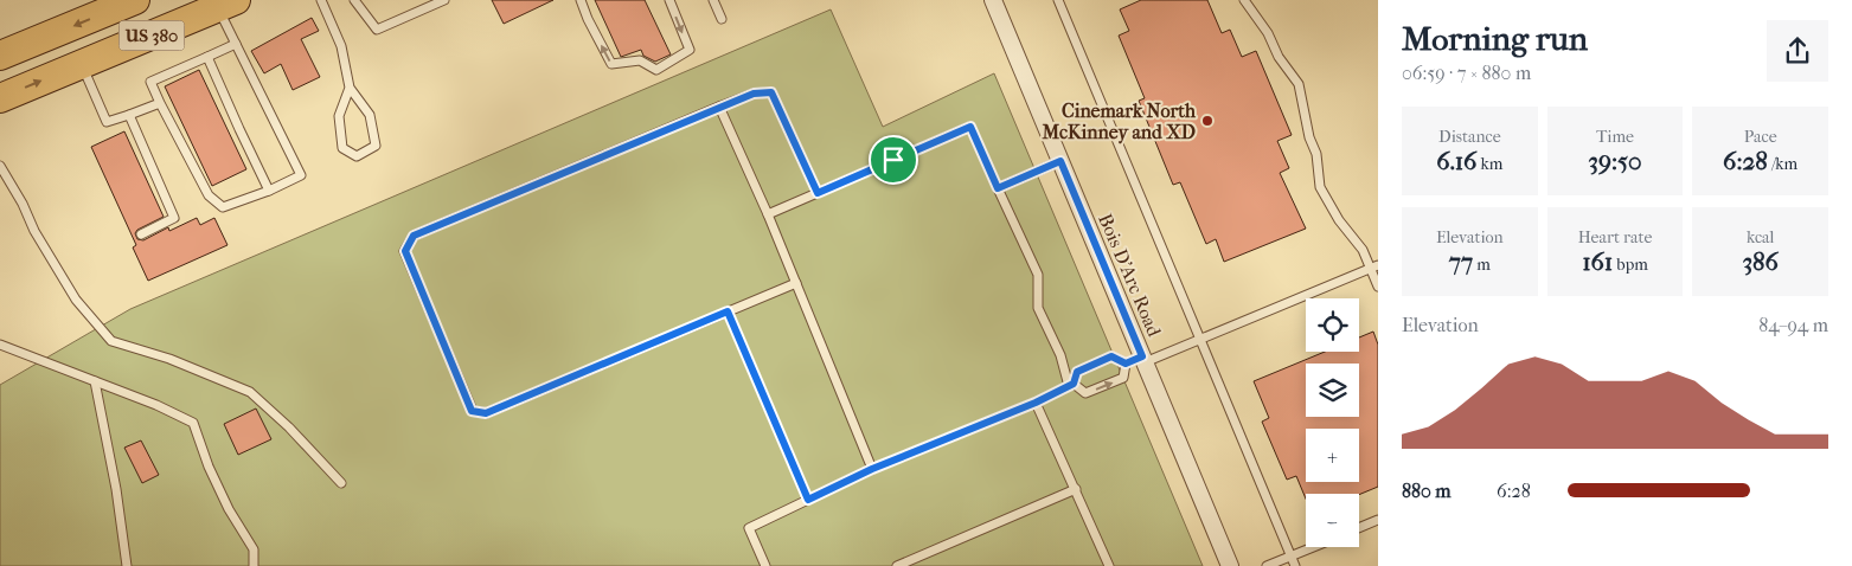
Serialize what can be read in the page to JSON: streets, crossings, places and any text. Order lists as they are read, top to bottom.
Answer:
{
  "streets": {
    "highway": ["US 380"],
    "street": ["Bois D'Arc Road"]
  },
  "places": ["Cinemark North McKinney and XD"],
  "page": {
    "heading": ["Morning run", "06:59 · 7 × 880 m"],
    "stats": [
      ["Distance", "6.16 km"],
      ["Time", "39:50"],
      ["Pace", "6:28 /km"],
      ["Elevation", "77 m"],
      ["Heart rate", "161 bpm"],
      ["kcal", "386"]
    ],
    "map_buttons": ["+", "−"],
    "chart": ["Elevation", "84–94 m"],
    "list": [
      {
        "name": "880 m",
        "note": "6:28"
      }
    ]
  }
}
